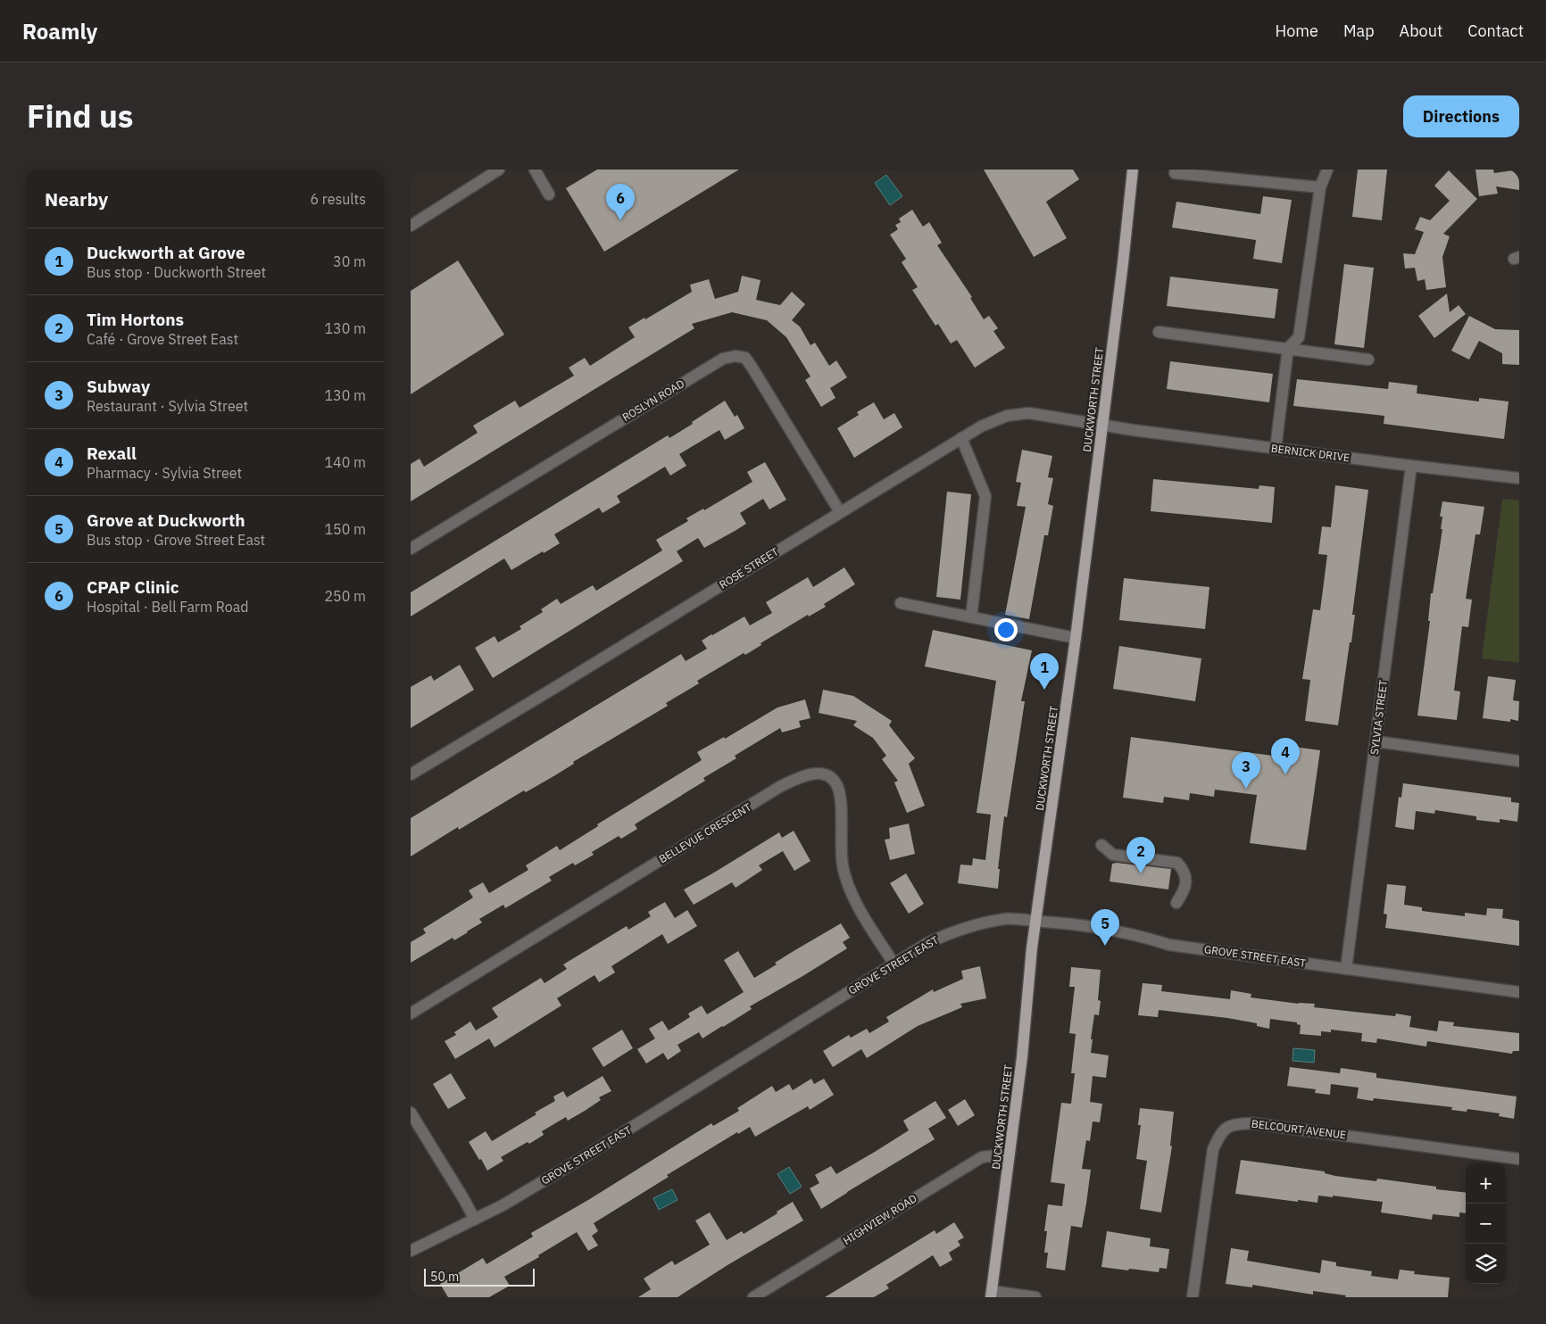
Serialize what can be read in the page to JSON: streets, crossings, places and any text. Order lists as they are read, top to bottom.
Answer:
{
  "streets": {
    "main road": ["DUCKWORTH STREET"],
    "street": [
      "ROSLYN ROAD",
      "BERNICK DRIVE",
      "ROSE STREET",
      "SYLVIA STREET",
      "BELLEVUE CRESCENT",
      "GROVE STREET EAST",
      "BELCOURT AVENUE",
      "HIGHVIEW ROAD"
    ]
  },
  "crossings": [
    ["DUCKWORTH STREET", "BERNICK DRIVE"],
    ["DUCKWORTH STREET", "ROSE STREET"],
    ["DUCKWORTH STREET", "GROVE STREET EAST"],
    ["DUCKWORTH STREET", "HIGHVIEW ROAD"],
    ["ROSLYN ROAD", "ROSE STREET"],
    ["BERNICK DRIVE", "ROSE STREET"],
    ["BERNICK DRIVE", "SYLVIA STREET"],
    ["SYLVIA STREET", "GROVE STREET EAST"],
    ["BELLEVUE CRESCENT", "GROVE STREET EAST"]
  ],
  "scale_bar": "50 m",
  "page": {
    "header": "Roamly",
    "nav": [
      "Home",
      "Map",
      "About",
      "Contact"
    ],
    "title": "Find us",
    "buttons": "Directions",
    "heading": ["Nearby", "6 results"],
    "pins": [
      "6",
      "1",
      "4",
      "3",
      "2",
      "5"
    ],
    "list": [
      {
        "mark": "1",
        "name": "Duckworth at Grove",
        "note": "Bus stop · Duckworth Street",
        "value": "30 m"
      },
      {
        "mark": "2",
        "name": "Tim Hortons",
        "note": "Café · Grove Street East",
        "value": "130 m"
      },
      {
        "mark": "3",
        "name": "Subway",
        "note": "Restaurant · Sylvia Street",
        "value": "130 m"
      },
      {
        "mark": "4",
        "name": "Rexall",
        "note": "Pharmacy · Sylvia Street",
        "value": "140 m"
      },
      {
        "mark": "5",
        "name": "Grove at Duckworth",
        "note": "Bus stop · Grove Street East",
        "value": "150 m"
      },
      {
        "mark": "6",
        "name": "CPAP Clinic",
        "note": "Hospital · Bell Farm Road",
        "value": "250 m"
      }
    ],
    "map_buttons": ["+", "−"],
    "scale": "50 m"
  }
}
